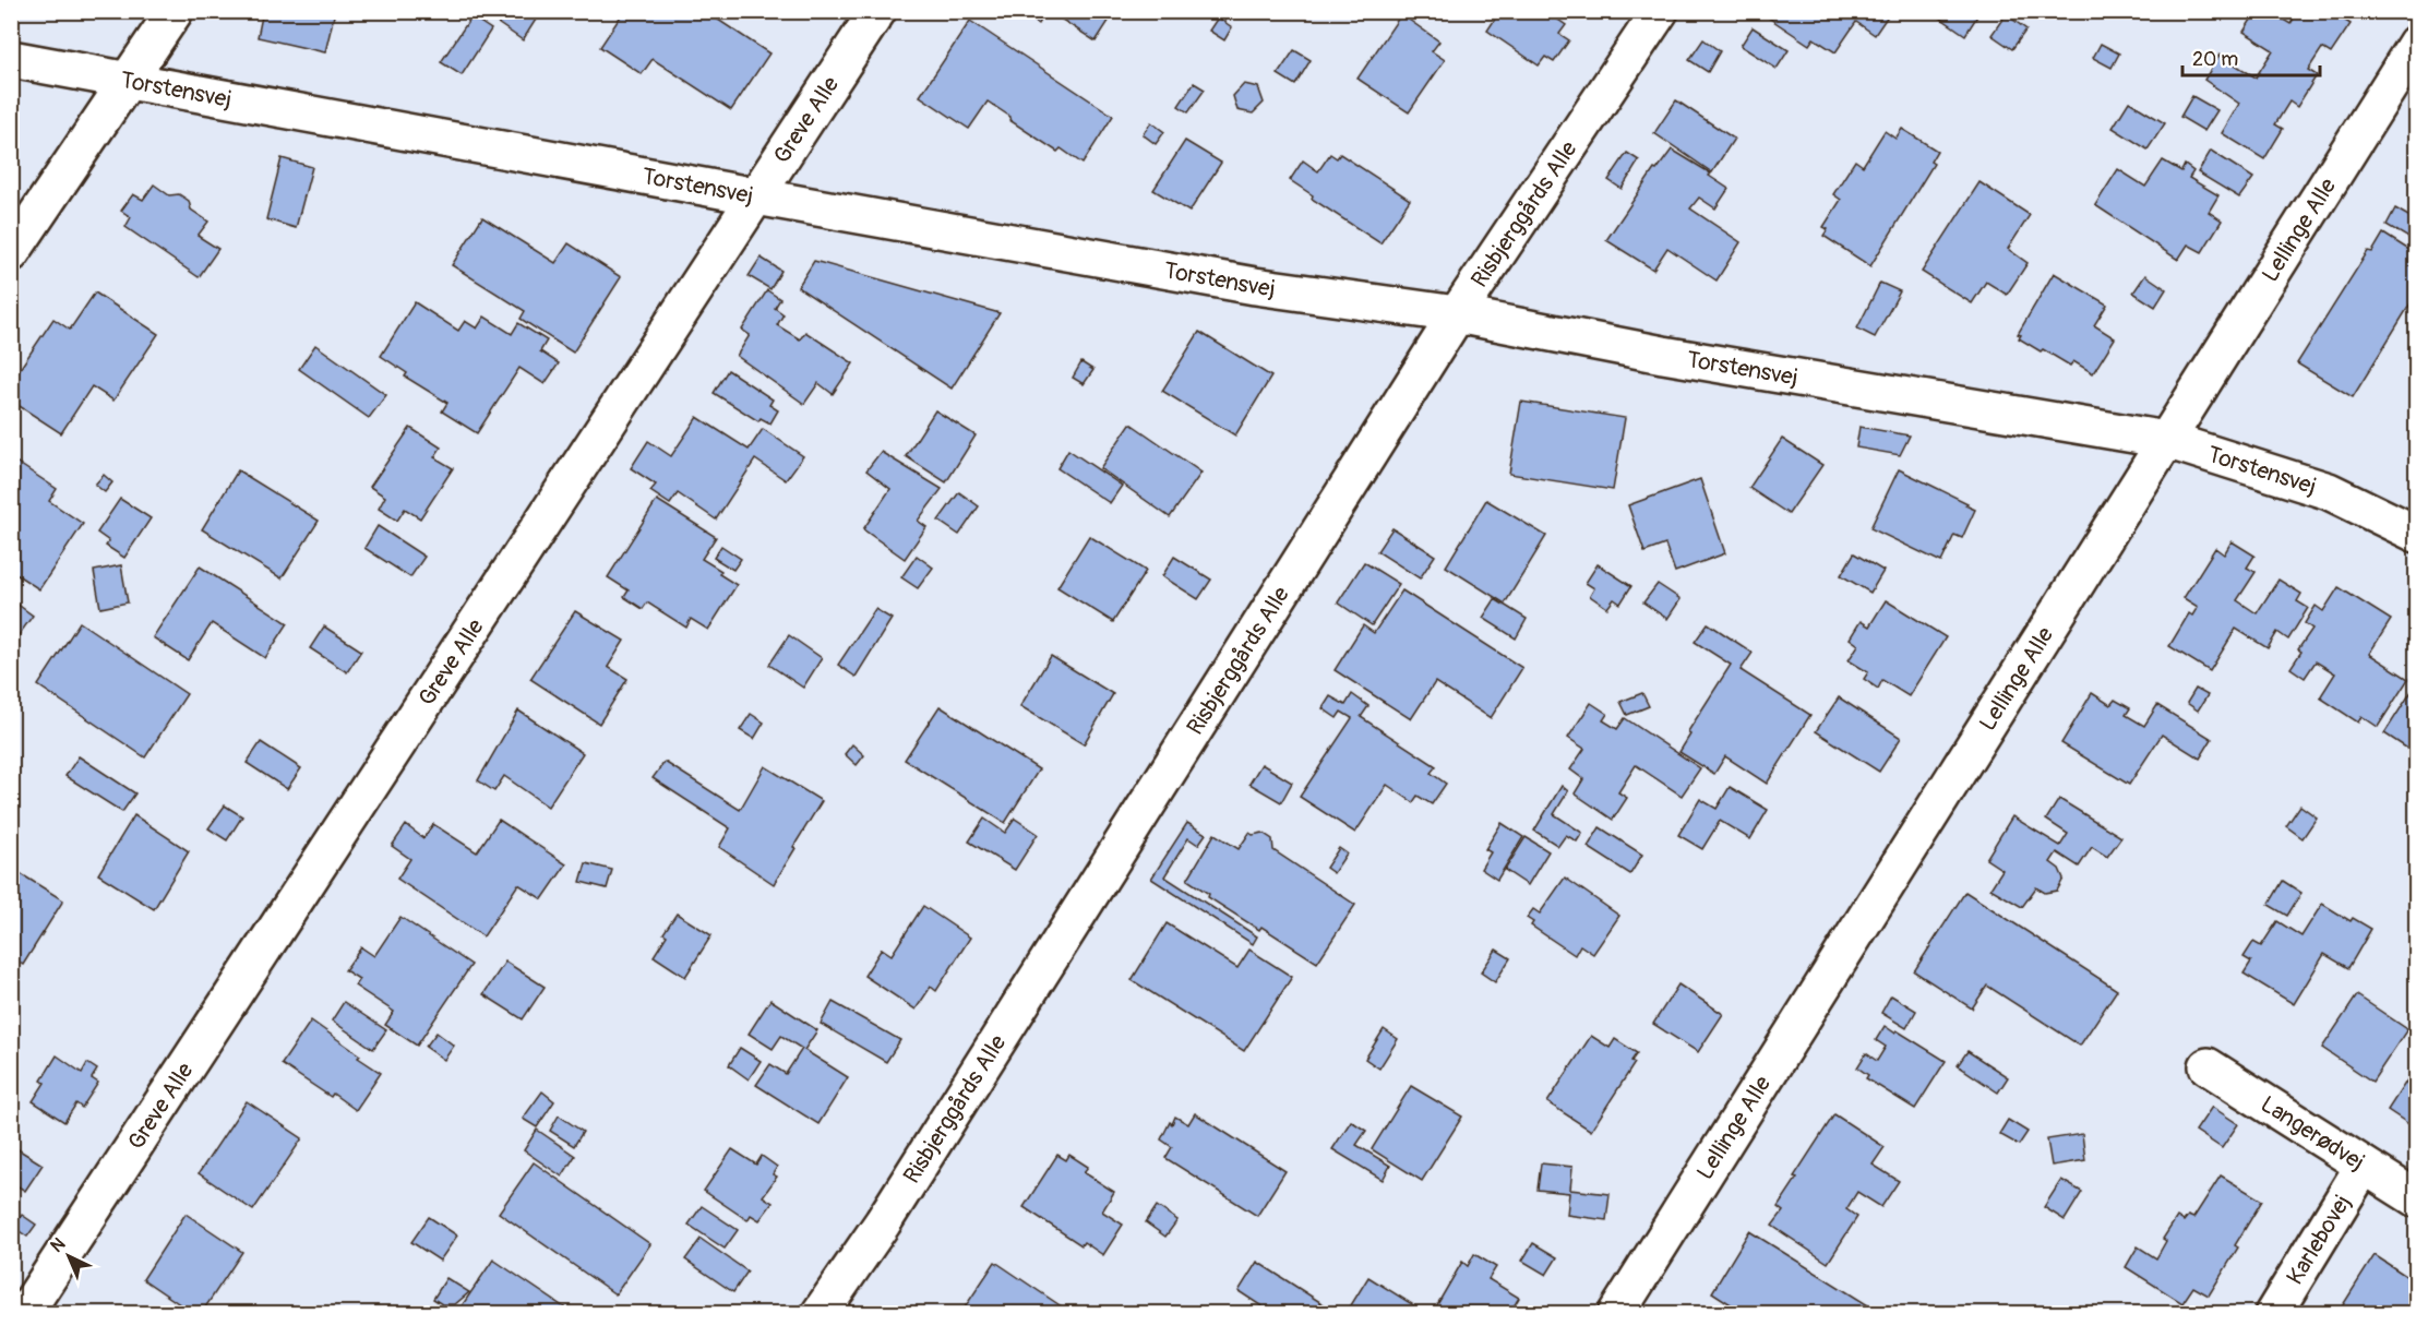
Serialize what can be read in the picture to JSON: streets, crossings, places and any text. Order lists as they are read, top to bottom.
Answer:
{
  "streets": {
    "street": [
      "Torstensvej",
      "Greve Alle",
      "Risbjerggårds Alle",
      "Lellinge Alle",
      "Langerødvej",
      "Karlebovej"
    ]
  },
  "crossings": [
    ["Torstensvej", "Greve Alle"],
    ["Torstensvej", "Risbjerggårds Alle"],
    ["Torstensvej", "Lellinge Alle"],
    ["Langerødvej", "Karlebovej"]
  ],
  "scale_bar": "20 m",
  "north": "top left"
}
